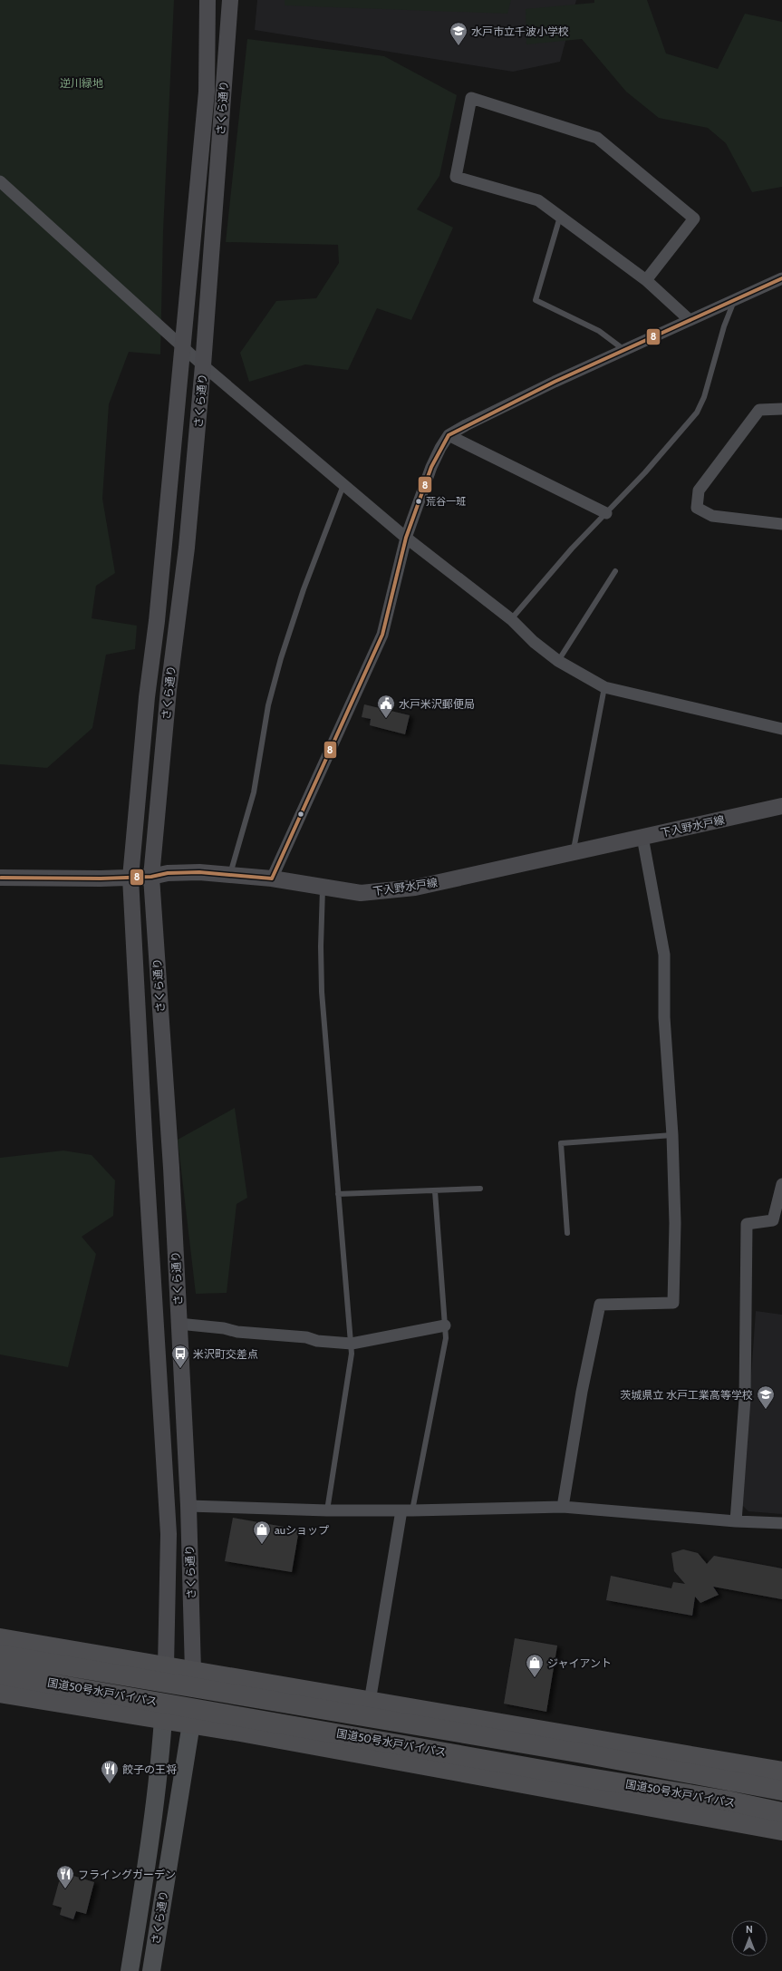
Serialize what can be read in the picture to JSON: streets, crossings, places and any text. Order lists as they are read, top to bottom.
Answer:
{
  "streets": {
    "highway": ["国道50号水戸バイパス"],
    "main road": ["さくら通り"],
    "street": ["下入野水戸線"]
  },
  "crossings": [
    ["さくら通り", "下入野水戸線"]
  ],
  "parks": ["逆川緑地"],
  "places": {
    "school or university": ["水戸市立千波小学校", "茨城県立 水戸工業高等学校"],
    "other": ["荒谷一班"],
    "public building": ["水戸米沢郵便局"],
    "bus stop": ["米沢町交差点"],
    "shop": ["auショップ", "ジャイアント"],
    "restaurant": ["餃子の王将", "フライングガーデン"]
  },
  "lines": ["transit line 8"],
  "north": "top"
}
